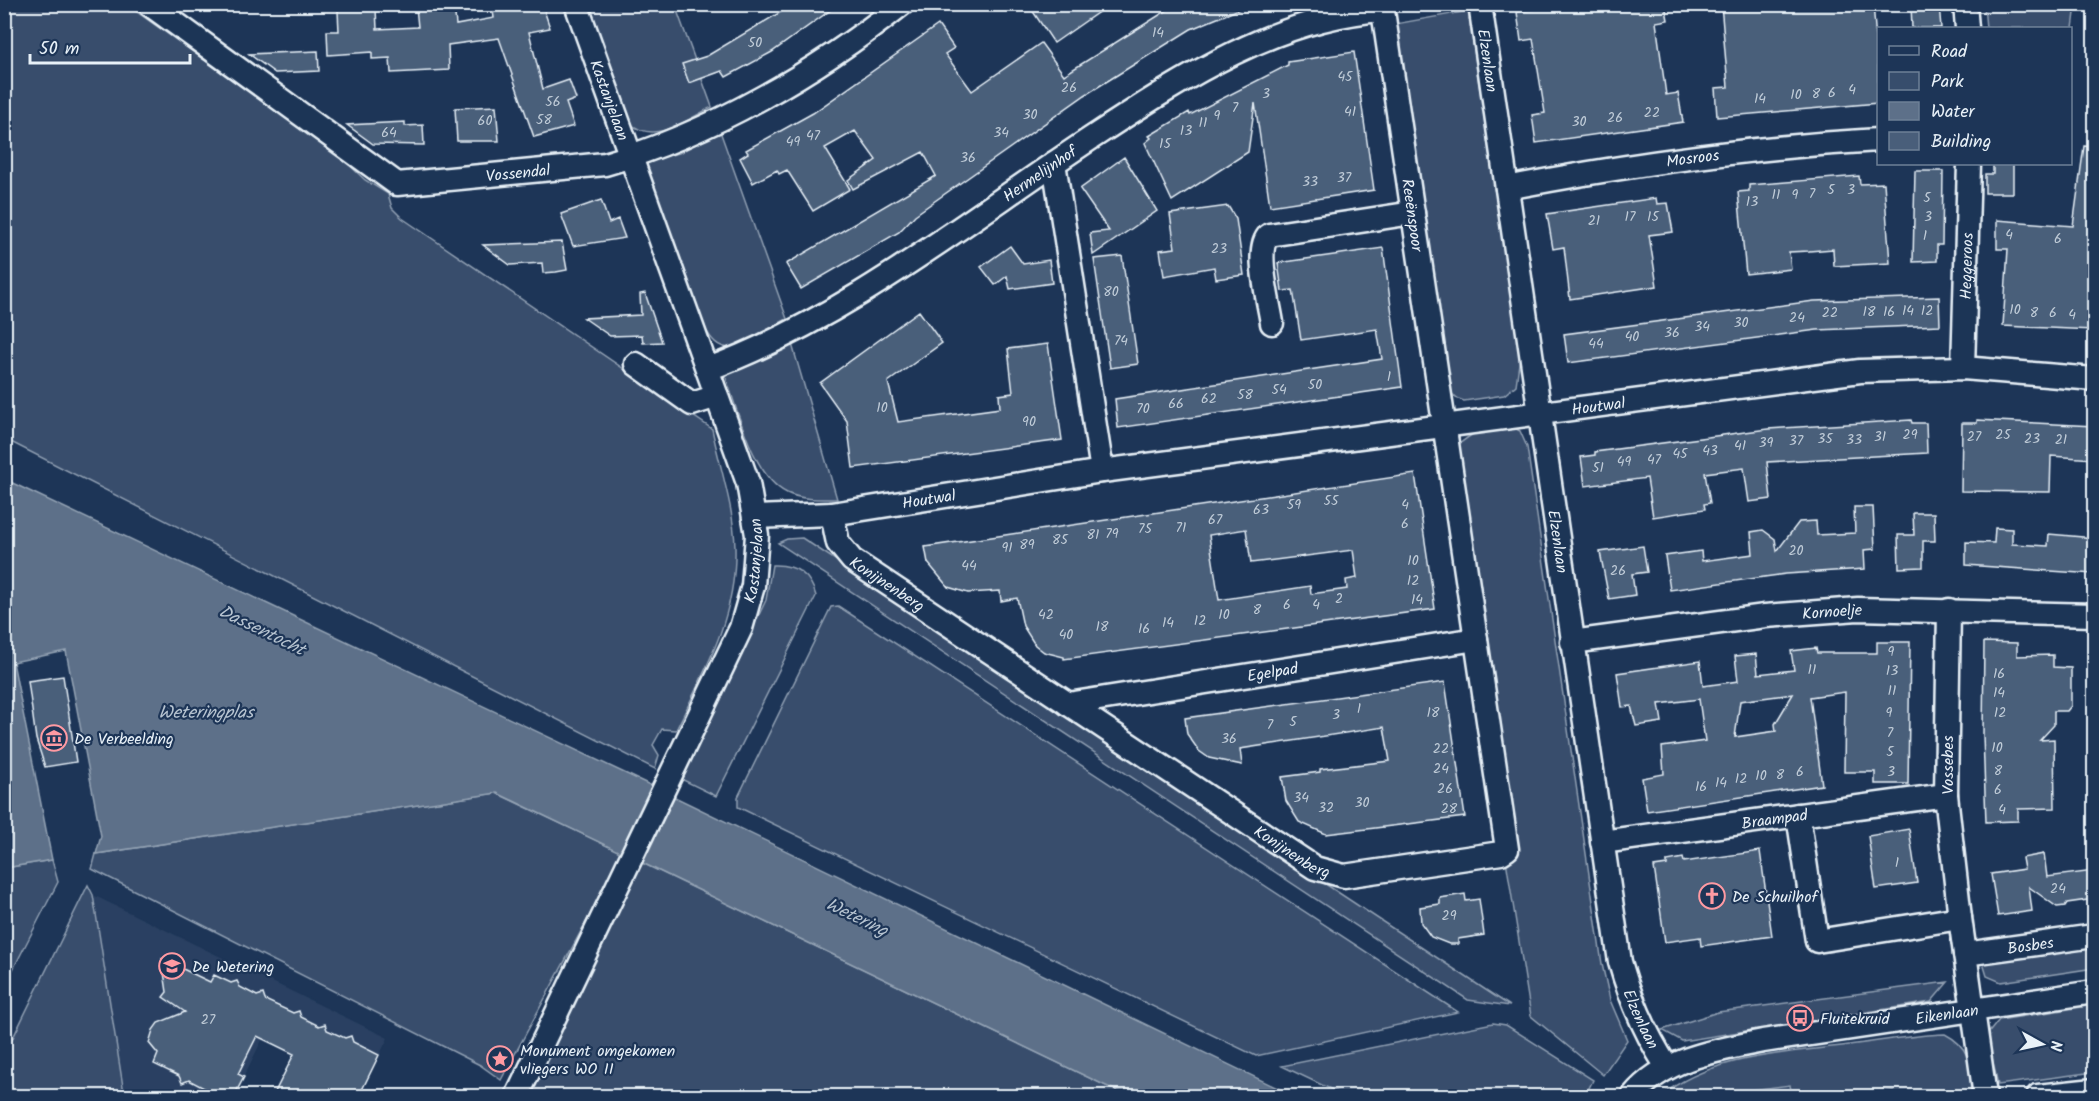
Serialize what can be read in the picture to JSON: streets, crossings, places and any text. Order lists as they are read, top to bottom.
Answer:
{
  "streets": {
    "street": [
      "Elzenlaan",
      "Kastanjelaan",
      "Mosroos",
      "Vossendal",
      "Hermelijnhof",
      "Reeënspoor",
      "Heggeroos",
      "Houtwal",
      "Konijnenberg",
      "Kornoelje",
      "Egelpad",
      "Vossebes",
      "Braampad",
      "Bosbes",
      "Eikenlaan"
    ]
  },
  "crossings": [
    ["Elzenlaan", "Mosroos"],
    ["Elzenlaan", "Houtwal"],
    ["Elzenlaan", "Kornoelje"],
    ["Elzenlaan", "Braampad"],
    ["Elzenlaan", "Eikenlaan"],
    ["Kastanjelaan", "Vossendal"],
    ["Kastanjelaan", "Hermelijnhof"],
    ["Kastanjelaan", "Houtwal"],
    ["Hermelijnhof", "Reeënspoor"],
    ["Reeënspoor", "Houtwal"],
    ["Reeënspoor", "Konijnenberg"],
    ["Heggeroos", "Houtwal"],
    ["Houtwal", "Konijnenberg"],
    ["Konijnenberg", "Egelpad"],
    ["Kornoelje", "Vossebes"],
    ["Vossebes", "Braampad"],
    ["Vossebes", "Bosbes"],
    ["Vossebes", "Eikenlaan"]
  ],
  "water": ["Dassentocht", "Weteringplas", "Wetering"],
  "places": {
    "museum": ["De Verbeelding"],
    "church": ["De Schuilhof"],
    "school or university": ["De Wetering"],
    "bus stop": ["Fluitekruid"],
    "place": ["Monument omgekomen vliegers WO II"]
  },
  "house_numbers": [
    "14",
    "50",
    "45",
    "26",
    "4",
    "6",
    "3",
    "8",
    "10",
    "14",
    "56",
    "7",
    "41",
    "22",
    "30",
    "9",
    "26",
    "58",
    "60",
    "30",
    "11",
    "13",
    "64",
    "34",
    "47",
    "49",
    "15",
    "36",
    "37",
    "33",
    "5",
    "3",
    "7",
    "11",
    "9",
    "5",
    "13",
    "17",
    "15",
    "3",
    "21",
    "4",
    "1",
    "6",
    "23",
    "80",
    "10",
    "14",
    "12",
    "18",
    "16",
    "22",
    "8",
    "6",
    "4",
    "24",
    "30",
    "34",
    "36",
    "40",
    "74",
    "44",
    "1",
    "50",
    "54",
    "58",
    "62",
    "66",
    "10",
    "70",
    "90",
    "29",
    "25",
    "31",
    "27",
    "35",
    "23",
    "33",
    "21",
    "37",
    "39",
    "41",
    "43",
    "45",
    "47",
    "49",
    "51",
    "55",
    "59",
    "4",
    "63",
    "67",
    "6",
    "71",
    "75",
    "79",
    "81",
    "85",
    "89",
    "91",
    "20",
    "10",
    "44",
    "26",
    "12",
    "2",
    "14",
    "6",
    "4",
    "8",
    "42",
    "10",
    "12",
    "14",
    "18",
    "16",
    "40",
    "9",
    "11",
    "13",
    "16",
    "11",
    "14",
    "1",
    "18",
    "9",
    "12",
    "3",
    "5",
    "7",
    "7",
    "36",
    "10",
    "22",
    "5",
    "24",
    "8",
    "6",
    "3",
    "8",
    "10",
    "12",
    "14",
    "16",
    "26",
    "6",
    "34",
    "30",
    "32",
    "28",
    "4",
    "1",
    "24",
    "29",
    "27"
  ],
  "legend": [
    "Road",
    "Park",
    "Water",
    "Building"
  ],
  "scale_bar": "50 m",
  "north": "right"
}
